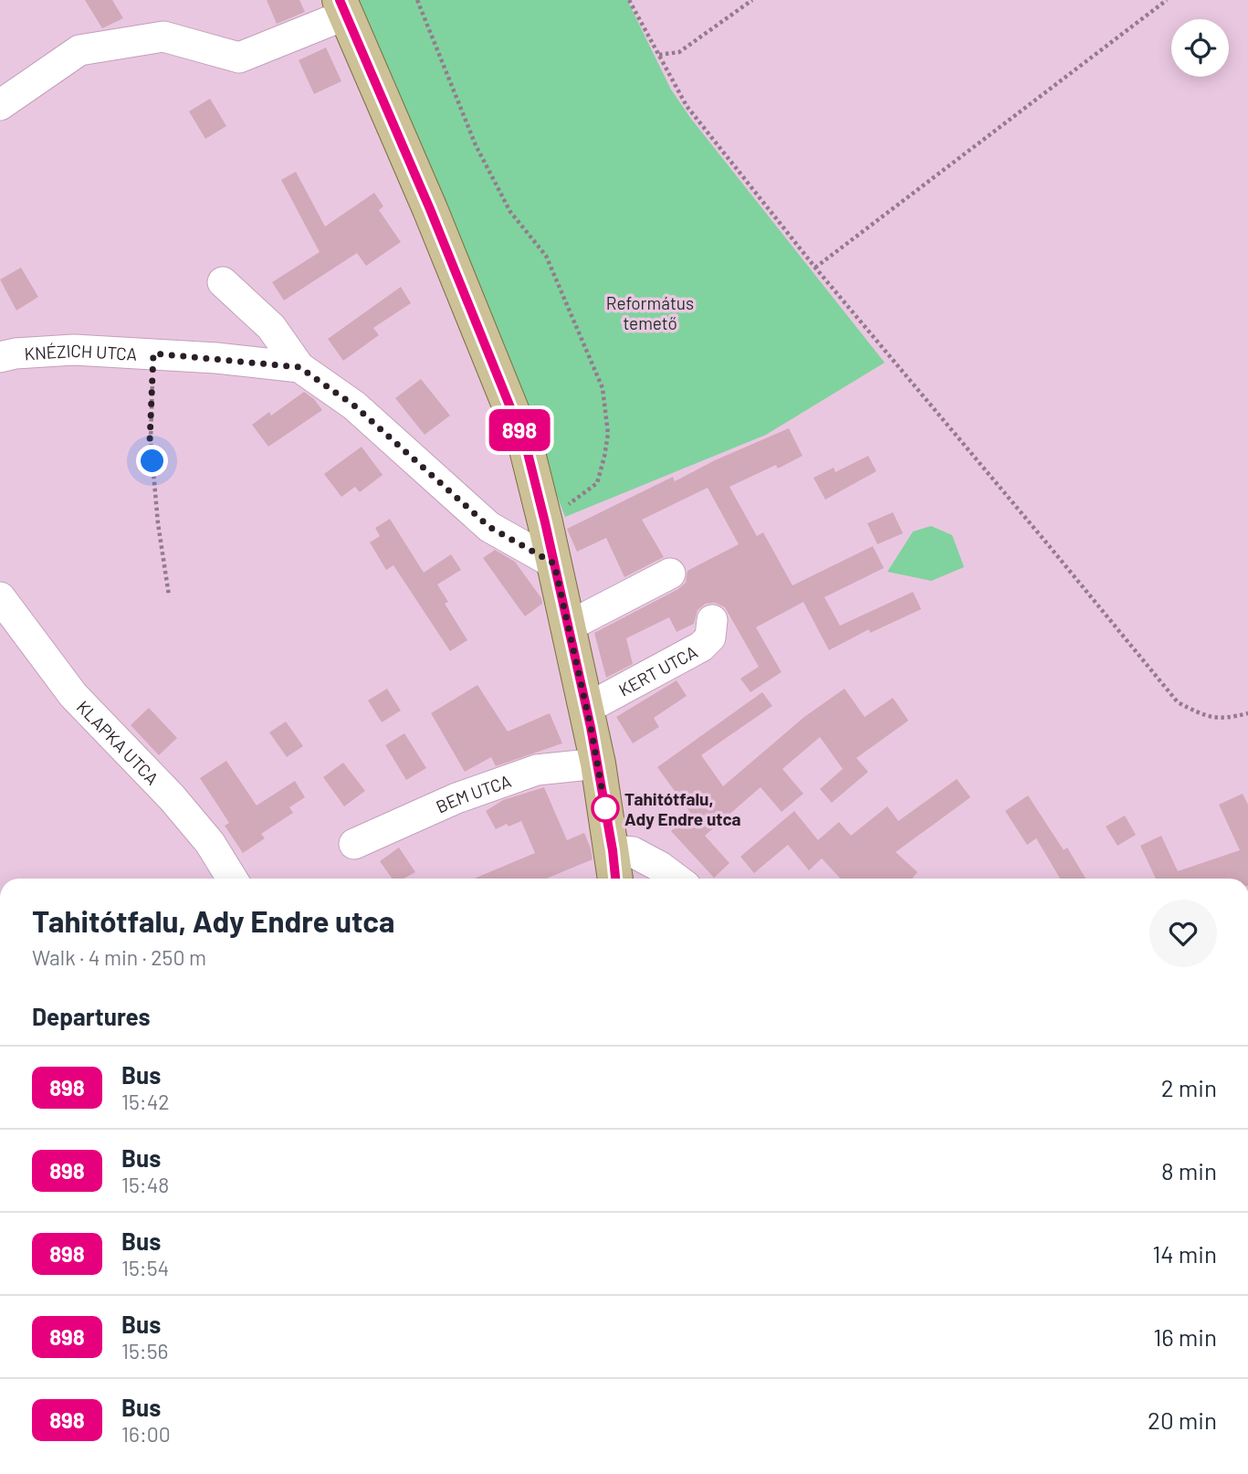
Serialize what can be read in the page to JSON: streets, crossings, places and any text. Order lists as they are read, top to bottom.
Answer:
{
  "streets": {
    "street": [
      "KNÉZICH UTCA",
      "KERT UTCA",
      "KLAPKA UTCA",
      "BEM UTCA"
    ]
  },
  "parks": ["Református temető"],
  "places": ["Tahitótfalu, Ady Endre utca"],
  "lines": ["bus line 898"],
  "page": {
    "on_map": "898",
    "heading": [
      ["Tahitótfalu, Ady Endre utca", "Walk · 4 min · 250 m"],
      "Departures"
    ],
    "list": [
      {
        "mark": "898",
        "name": "Bus",
        "note": "15:42",
        "value": "2 min"
      },
      {
        "mark": "898",
        "name": "Bus",
        "note": "15:48",
        "value": "8 min"
      },
      {
        "mark": "898",
        "name": "Bus",
        "note": "15:54",
        "value": "14 min"
      },
      {
        "mark": "898",
        "name": "Bus",
        "note": "15:56",
        "value": "16 min"
      },
      {
        "mark": "898",
        "name": "Bus",
        "note": "16:00",
        "value": "20 min"
      }
    ]
  }
}
